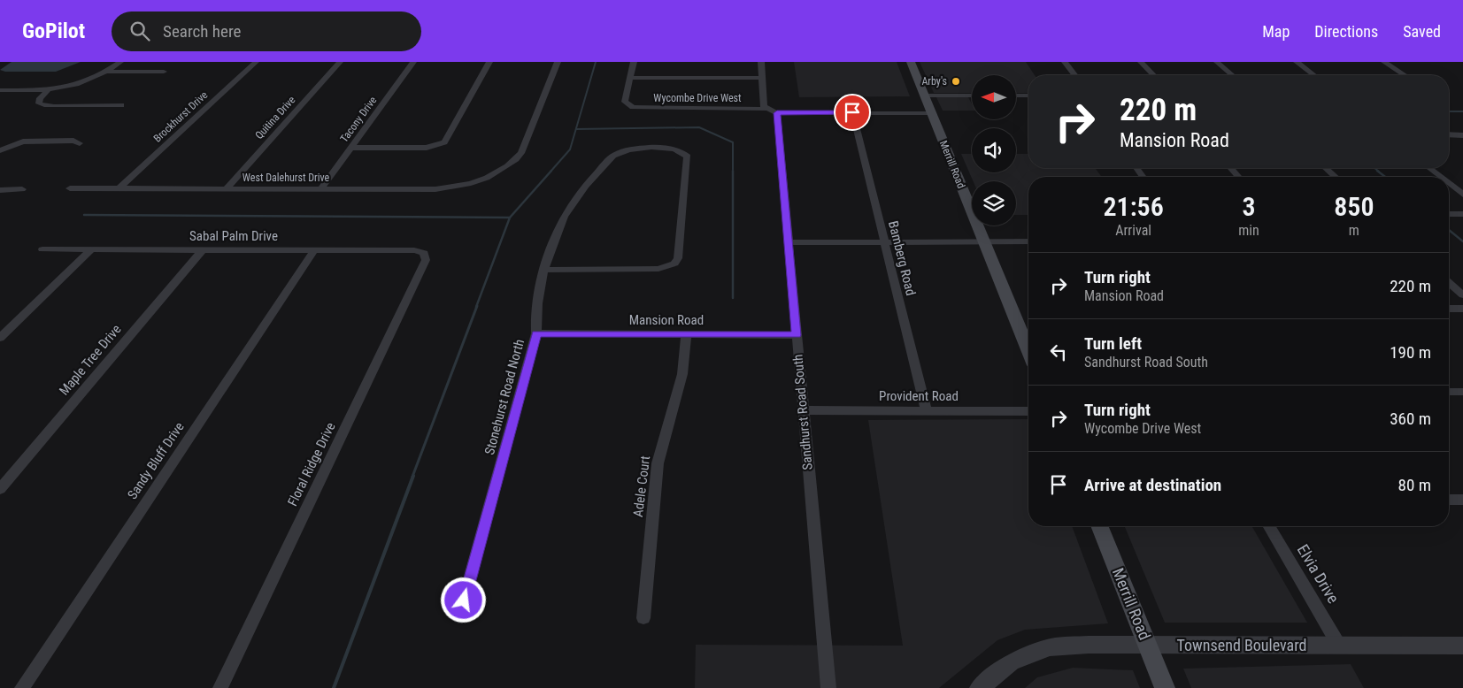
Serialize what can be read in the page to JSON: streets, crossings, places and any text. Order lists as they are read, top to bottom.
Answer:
{
  "streets": {
    "main road": ["Merrill Road"],
    "street": [
      "Wycombe Drive West",
      "Brockhurst Drive",
      "Quitina Drive",
      "Tacony Drive",
      "West Dalehurst Drive",
      "Sabal Palm Drive",
      "Bamberg Road",
      "Mansion Road",
      "Maple Tree Drive",
      "Provident Road",
      "Stonehurst Road North",
      "Sandhurst Road South",
      "Sandy Bluff Drive",
      "Floral Ridge Drive",
      "Adele Court",
      "Elvia Drive",
      "Townsend Boulevard"
    ]
  },
  "crossings": [
    ["Brockhurst Drive", "West Dalehurst Drive"],
    ["Quitina Drive", "West Dalehurst Drive"],
    ["Tacony Drive", "West Dalehurst Drive"],
    ["Merrill Road", "Townsend Boulevard"],
    ["Sabal Palm Drive", "Maple Tree Drive"],
    ["Sabal Palm Drive", "Sandy Bluff Drive"],
    ["Sabal Palm Drive", "Floral Ridge Drive"],
    ["Bamberg Road", "Provident Road"],
    ["Mansion Road", "Stonehurst Road North"],
    ["Mansion Road", "Sandhurst Road South"],
    ["Mansion Road", "Adele Court"],
    ["Provident Road", "Sandhurst Road South"],
    ["Elvia Drive", "Townsend Boulevard"]
  ],
  "places": ["Arby's"],
  "north": "left",
  "page": {
    "header": "GoPilot",
    "search": "Search here",
    "nav": ["Map", "Directions", "Saved"],
    "turn": ["220 m", "Mansion Road"],
    "eta": [
      "21:56",
      "Arrival",
      "3",
      "min",
      "850",
      "m"
    ],
    "list": [
      {
        "name": "Turn right",
        "note": "Mansion Road",
        "value": "220 m"
      },
      {
        "name": "Turn left",
        "note": "Sandhurst Road South",
        "value": "190 m"
      },
      {
        "name": "Turn right",
        "note": "Wycombe Drive West",
        "value": "360 m"
      },
      {
        "name": "Arrive at destination",
        "value": "80 m"
      }
    ]
  }
}
